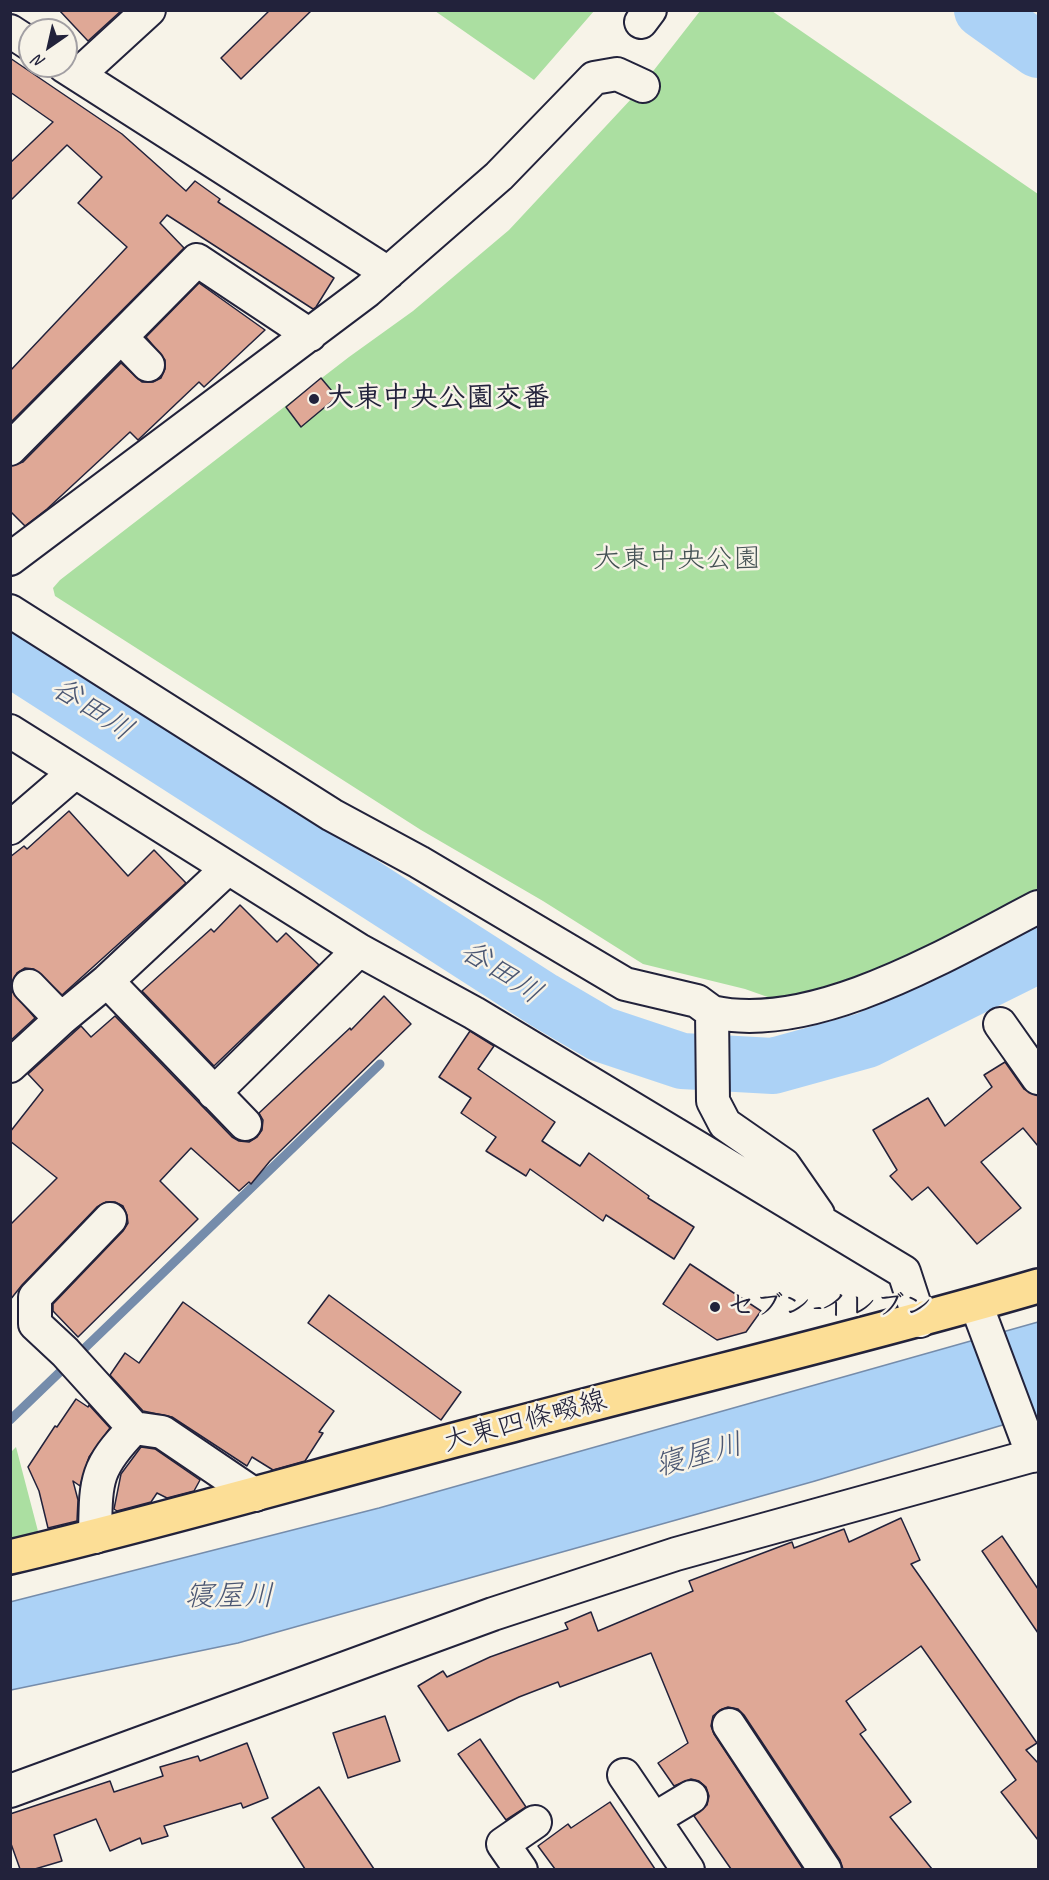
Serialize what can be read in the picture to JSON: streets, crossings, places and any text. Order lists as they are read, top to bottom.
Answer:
{
  "streets": {
    "main road": ["大東四條畷線"]
  },
  "water": ["谷田川", "寝屋川"],
  "parks": ["大東中央公園"],
  "places": ["大東中央公園交番", "セブン-イレブン"],
  "north": "bottom left"
}
